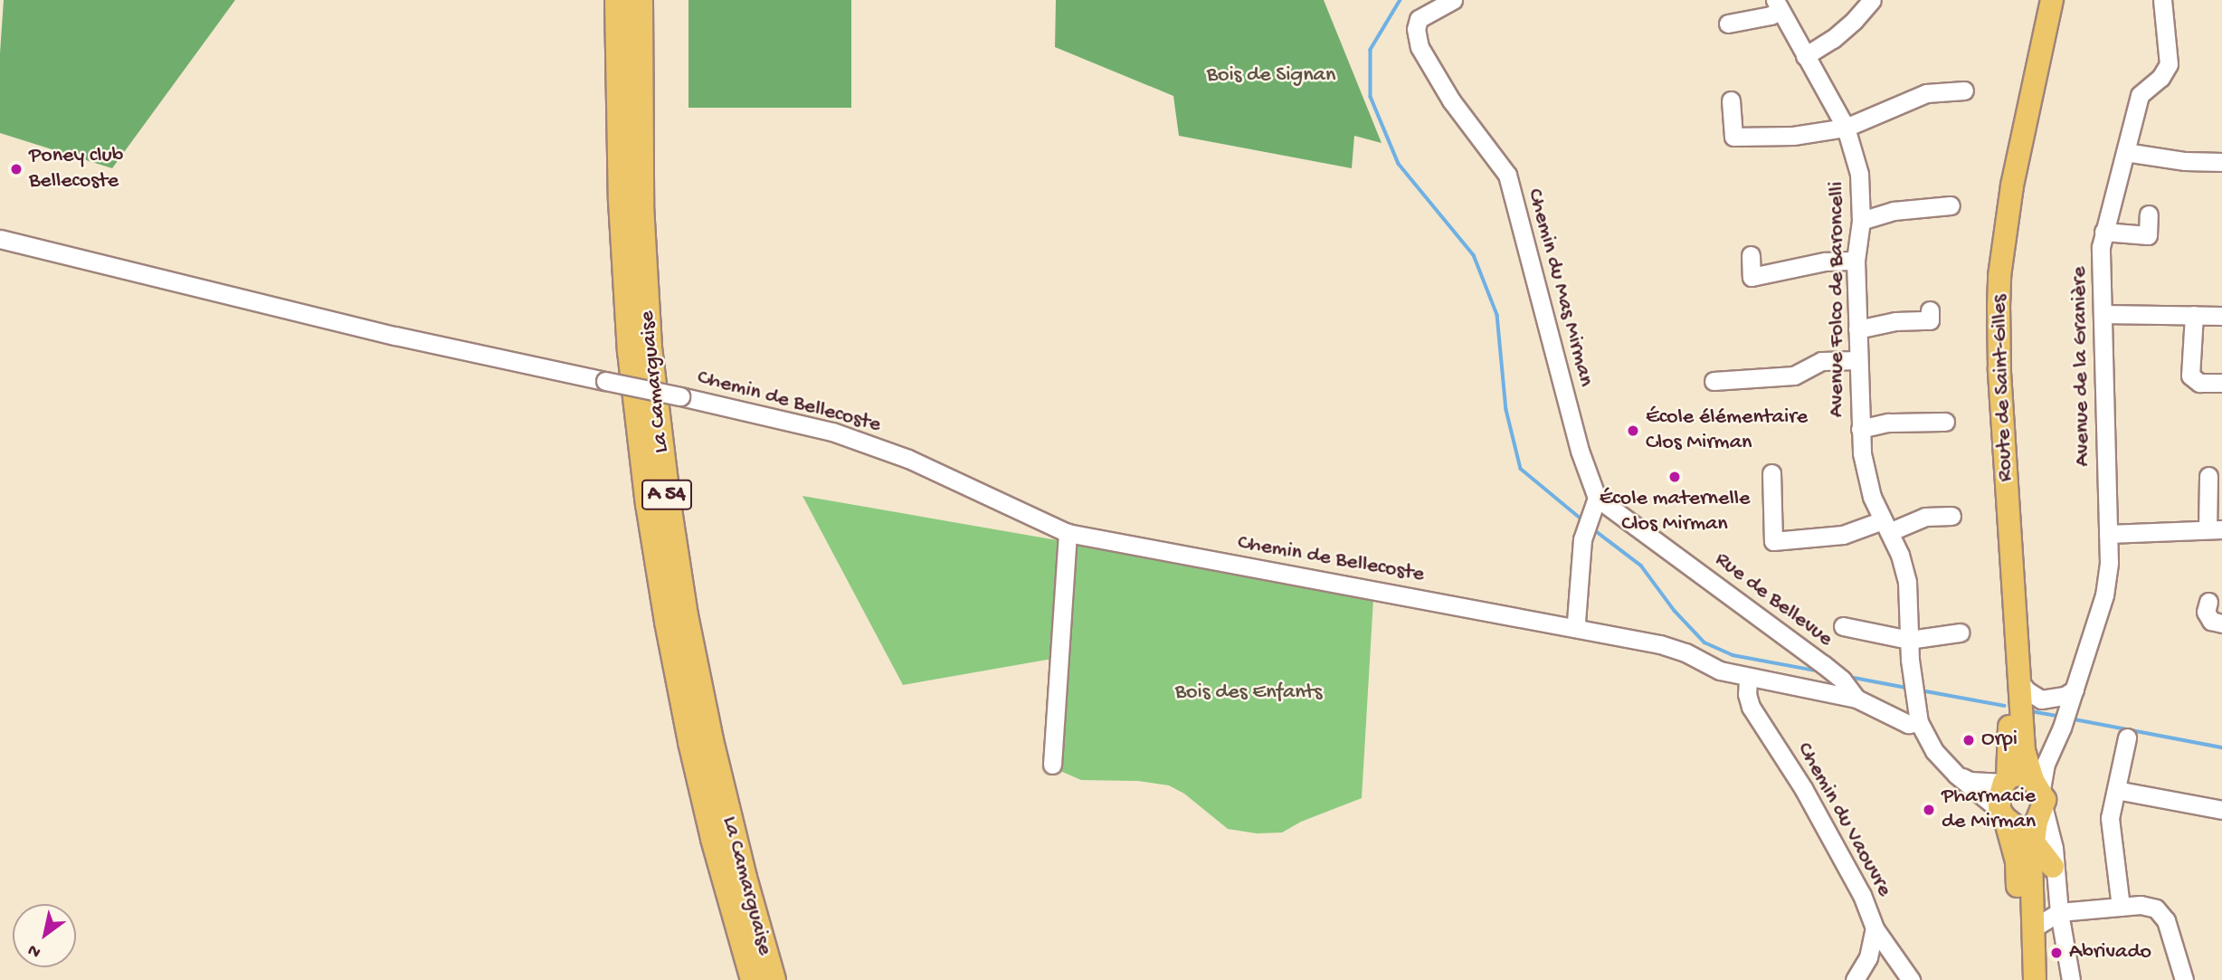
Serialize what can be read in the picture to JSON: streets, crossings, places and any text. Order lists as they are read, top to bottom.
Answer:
{
  "streets": {
    "highway": ["La Camarguaise", "A 54"],
    "main road": ["Route de Saint-Gilles"],
    "street": [
      "Chemin du Mas Mirman",
      "Avenue Folco de Baroncelli",
      "Avenue de la Granière",
      "Chemin de Bellecoste",
      "Rue de Bellevue",
      "Chemin du Vaouvre"
    ]
  },
  "crossings": [
    ["Chemin du Mas Mirman", "Rue de Bellevue"],
    ["Avenue Folco de Baroncelli", "Chemin de Bellecoste"],
    ["Avenue de la Granière", "Route de Saint-Gilles"],
    ["Chemin de Bellecoste", "Rue de Bellevue"],
    ["Chemin de Bellecoste", "Chemin du Vaouvre"]
  ],
  "parks": ["Bois de Signan", "Bois des Enfants"],
  "places": [
    "Poney club Bellecoste",
    "École élémentaire Clos Mirman",
    "École maternelle Clos Mirman",
    "Orpi",
    "Pharmacie de Mirman",
    "Abrivado"
  ],
  "north": "bottom left"
}
